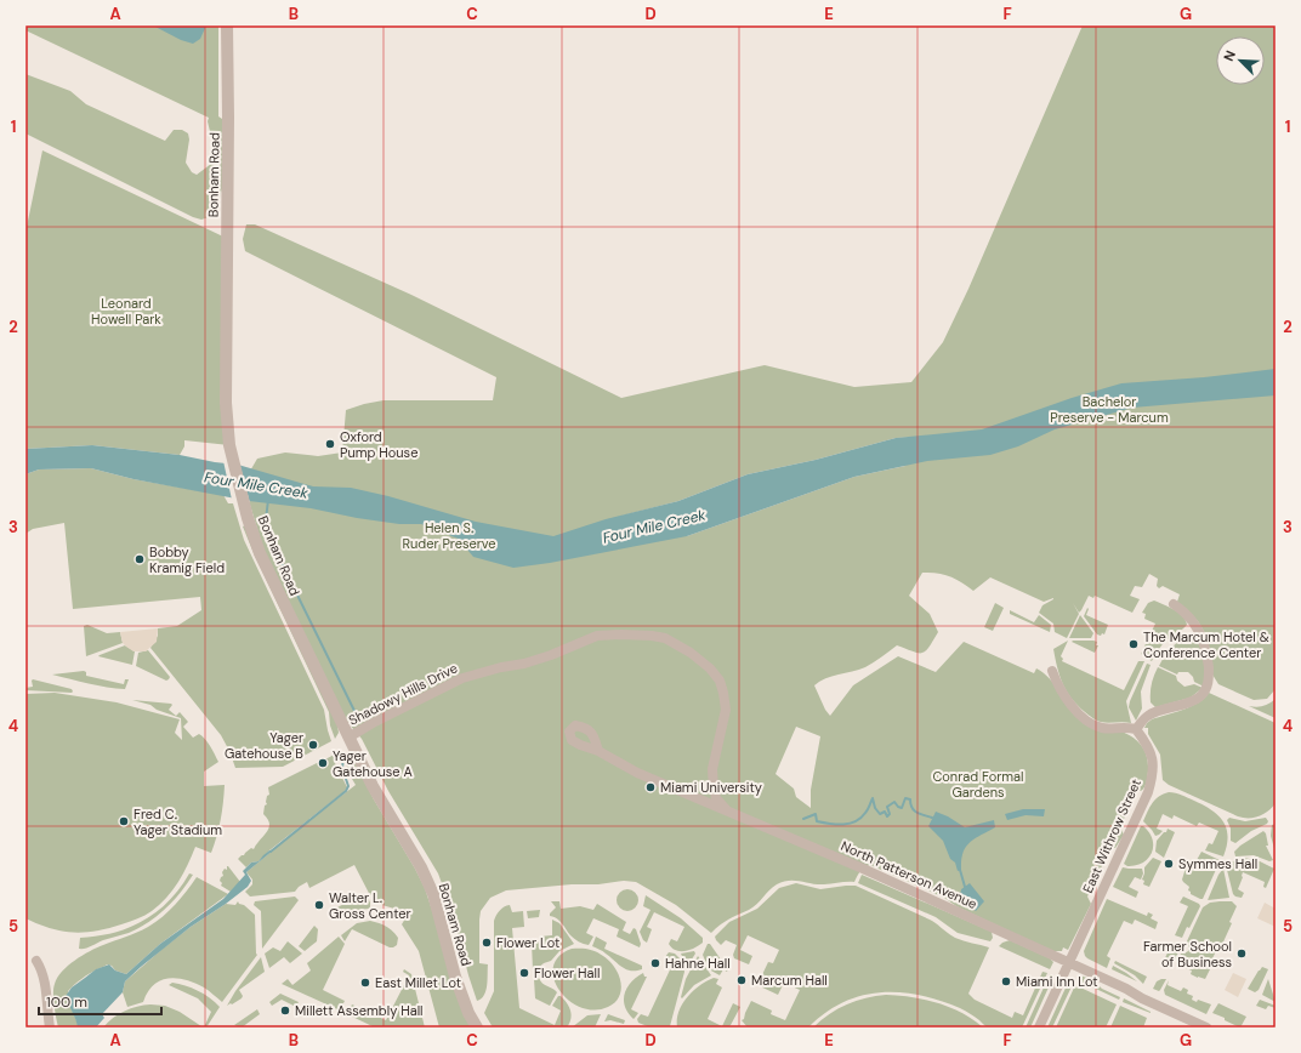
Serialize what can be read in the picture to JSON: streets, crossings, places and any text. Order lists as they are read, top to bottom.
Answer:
{
  "streets": {
    "street": [
      "Bonham Road",
      "Shadowy Hills Drive",
      "East Withrow Street",
      "North Patterson Avenue"
    ]
  },
  "crossings": [
    ["Bonham Road", "Shadowy Hills Drive"],
    ["Shadowy Hills Drive", "North Patterson Avenue"],
    ["East Withrow Street", "North Patterson Avenue"]
  ],
  "water": ["Four Mile Creek"],
  "parks": [
    "Leonard Howell Park",
    "Bachelor Preserve - Marcum",
    "Helen S. Ruder Preserve",
    "Conrad Formal Gardens"
  ],
  "places": [
    "Oxford Pump House",
    "Bobby Kramig Field",
    "The Marcum Hotel & Conference Center",
    "Yager Gatehouse B",
    "Yager Gatehouse A",
    "Miami University",
    "Fred C. Yager Stadium",
    "Symmes Hall",
    "Walter L. Gross Center",
    "Flower Lot",
    "Farmer School of Business",
    "Hahne Hall",
    "Flower Hall",
    "Marcum Hall",
    "Miami Inn Lot",
    "East Millet Lot",
    "Millett Assembly Hall"
  ],
  "scale_bar": "100 m",
  "north": "top left",
  "grid": {
    "columns": [
      "A",
      "B",
      "C",
      "D",
      "E",
      "F",
      "G"
    ],
    "rows": [
      "1",
      "2",
      "3",
      "4",
      "5"
    ]
  }
}
